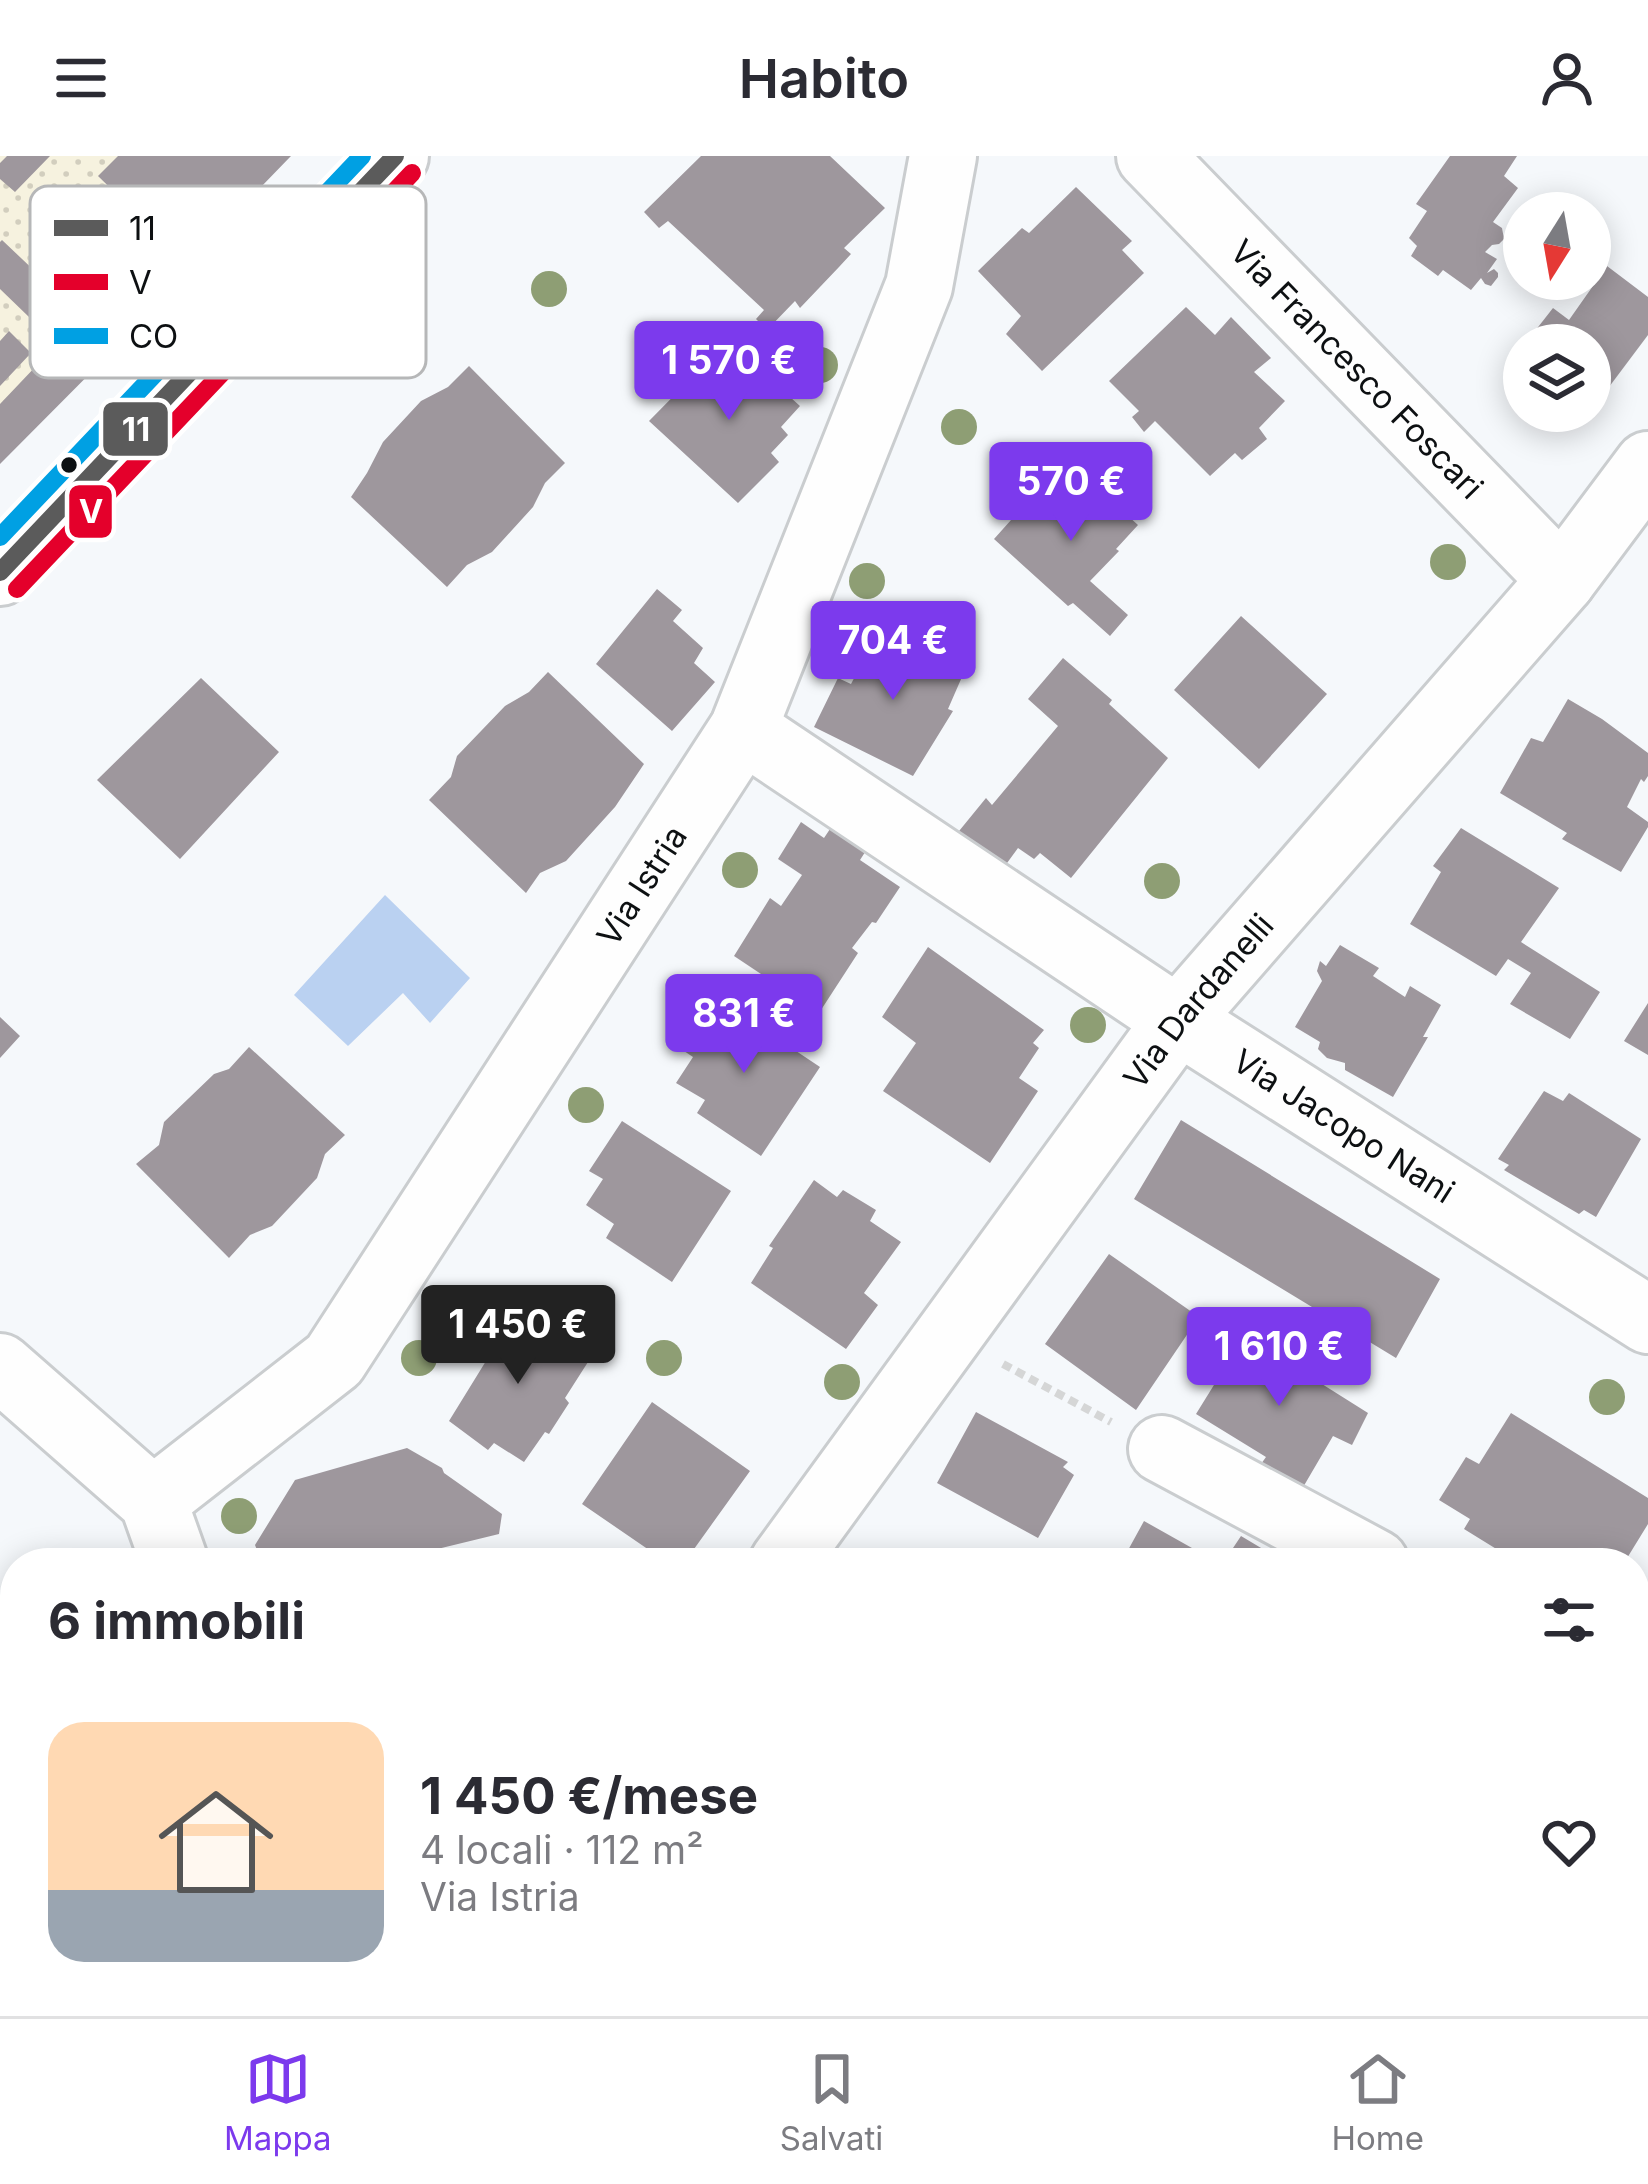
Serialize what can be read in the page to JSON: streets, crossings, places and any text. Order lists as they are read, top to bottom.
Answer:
{
  "streets": {
    "street": [
      "Via Francesco Foscari",
      "Via Istria",
      "Via Dardanelli",
      "Via Jacopo Nani"
    ]
  },
  "crossings": [
    ["Via Francesco Foscari", "Via Dardanelli"],
    ["Via Istria", "Via Jacopo Nani"],
    ["Via Dardanelli", "Via Jacopo Nani"]
  ],
  "lines": ["transit line 11", "transit line CO", "transit line V"],
  "legend": ["11", "V", "CO"],
  "north": "bottom",
  "page": {
    "header": "Habito",
    "price": [
      "1 570 €",
      "570 €",
      "704 €",
      "831 €",
      "1 450 €",
      "1 610 €"
    ],
    "heading": "6 immobili",
    "list": [
      {
        "name": "1 450 €/mese",
        "note": "4 locali · 112 m² · Via Istria"
      }
    ],
    "tabs": ["Mappa", "Salvati", "Home"]
  }
}
